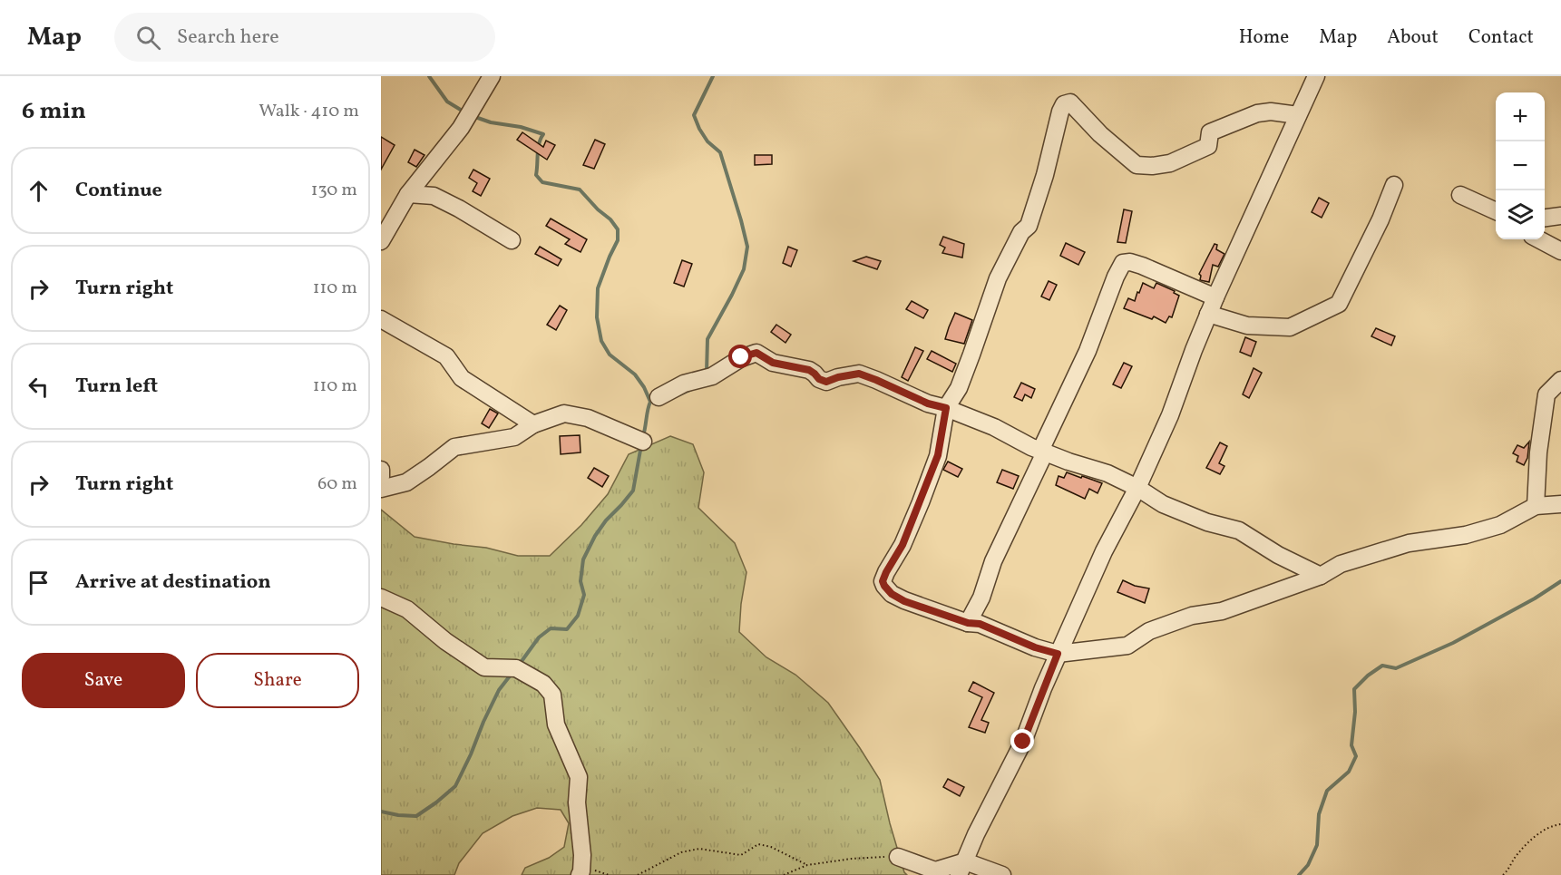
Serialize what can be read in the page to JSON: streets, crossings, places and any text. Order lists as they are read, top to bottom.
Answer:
{
  "page": {
    "header": "Map",
    "search": "Search here",
    "nav": [
      "Home",
      "Map",
      "About",
      "Contact"
    ],
    "heading": ["6 min", "Walk · 410 m"],
    "map_buttons": ["+", "−"],
    "list": [
      ["Continue", "130 m"],
      ["Turn right", "110 m"],
      ["Turn left", "110 m"],
      ["Turn right", "60 m"],
      "Arrive at destination"
    ],
    "buttons": ["Save", "Share"]
  }
}
